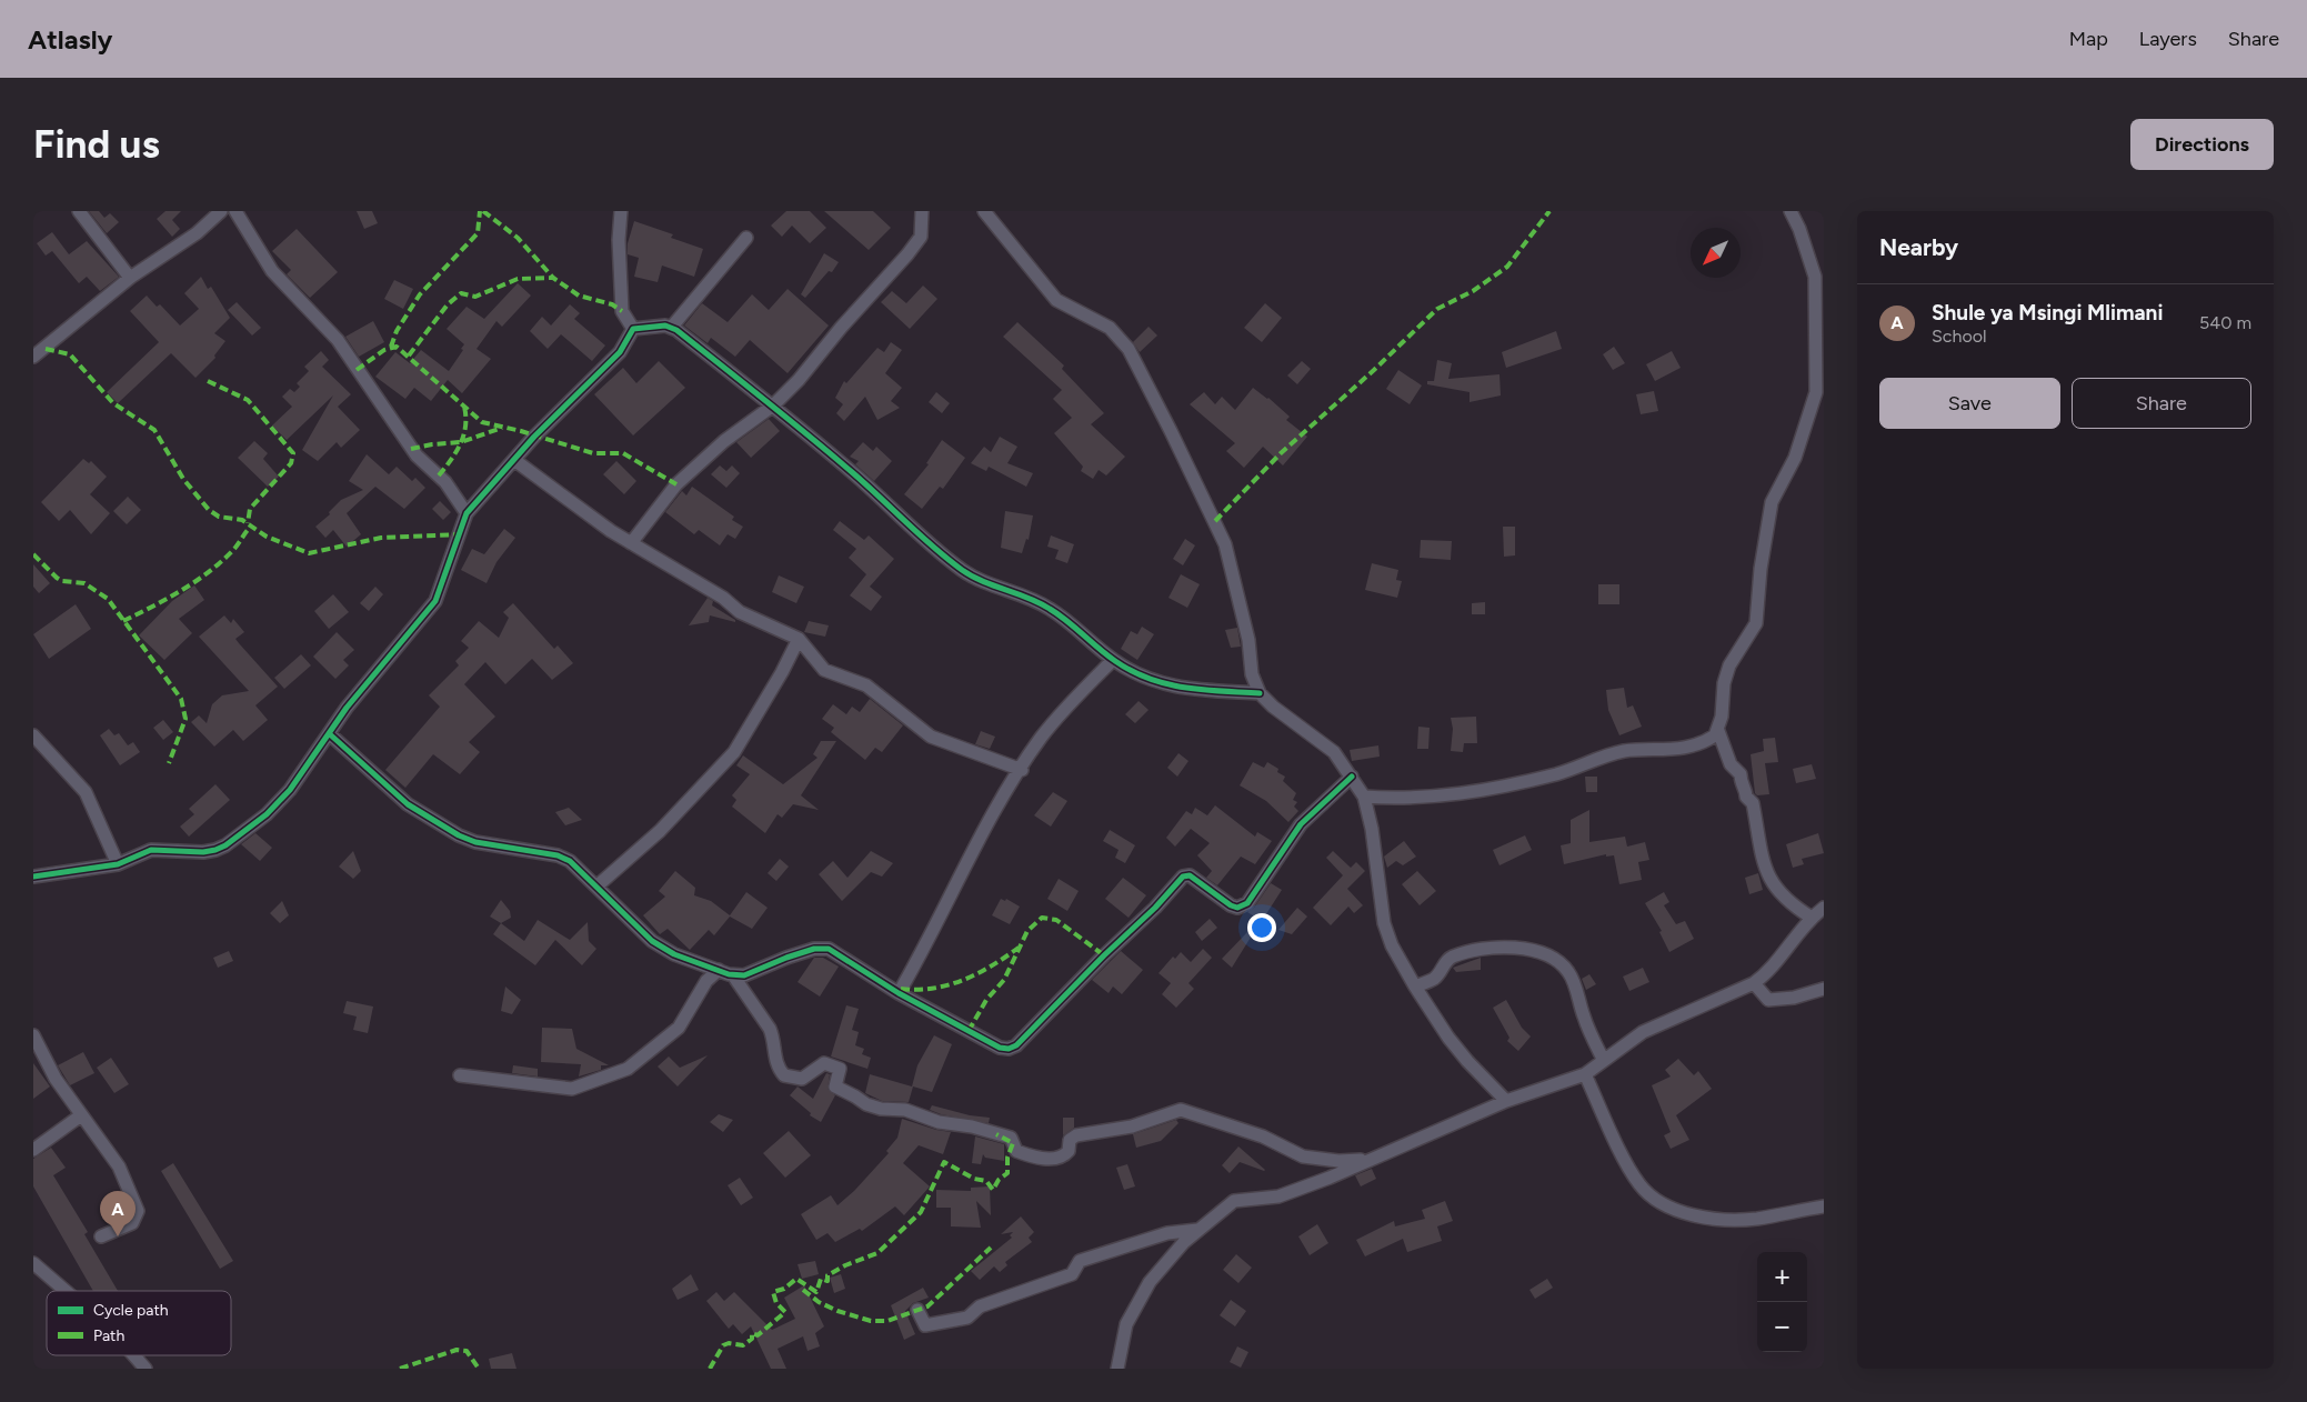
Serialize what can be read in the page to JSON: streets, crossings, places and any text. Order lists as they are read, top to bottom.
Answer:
{
  "legend": ["Cycle path", "Path"],
  "north": "bottom left",
  "page": {
    "header": "Atlasly",
    "nav": ["Map", "Layers", "Share"],
    "buttons": [
      "Directions",
      ["Save", "Share"]
    ],
    "title": "Find us",
    "heading": "Nearby",
    "list": [
      {
        "mark": "A",
        "name": "Shule ya Msingi Mlimani",
        "note": "School",
        "value": "540 m"
      }
    ],
    "pins": "A",
    "map_buttons": ["+", "−"]
  }
}
